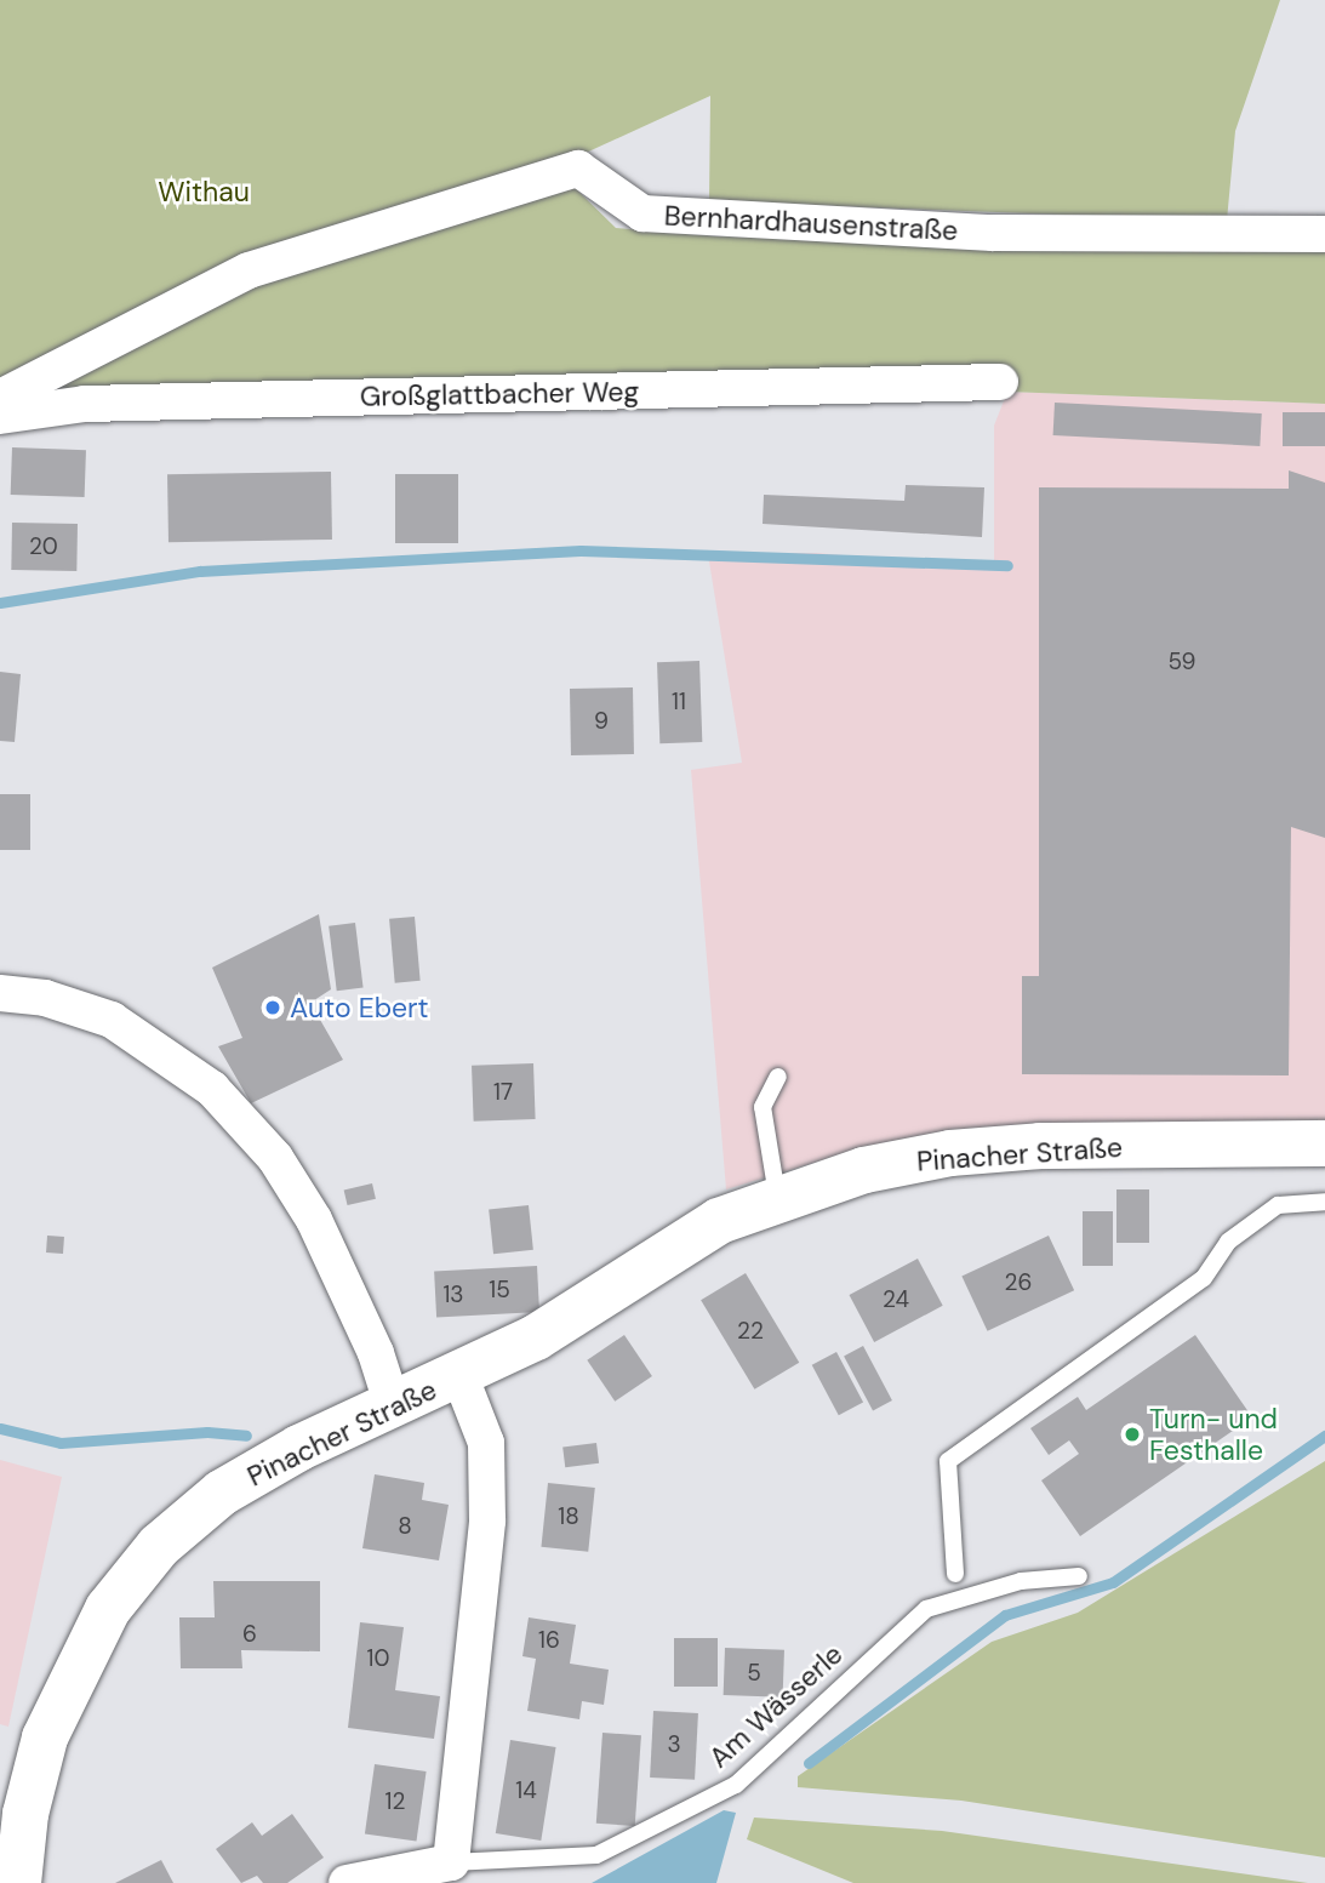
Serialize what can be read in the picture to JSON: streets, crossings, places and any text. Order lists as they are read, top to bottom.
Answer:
{
  "streets": {
    "street": ["Bernhardhausenstraße", "Großglattbacher Weg", "Pinacher Straße"],
    "lane": ["Am Wässerle"]
  },
  "crossings": [
    ["Pinacher Straße", "Am Wässerle"]
  ],
  "parks": ["Withau"],
  "places": ["Auto Ebert", "Turn- und Festhalle"],
  "house_numbers": [
    "20",
    "59",
    "11",
    "9",
    "17",
    "26",
    "15",
    "13",
    "24",
    "22",
    "18",
    "8",
    "6",
    "16",
    "10",
    "5",
    "3",
    "14",
    "12"
  ]
}
